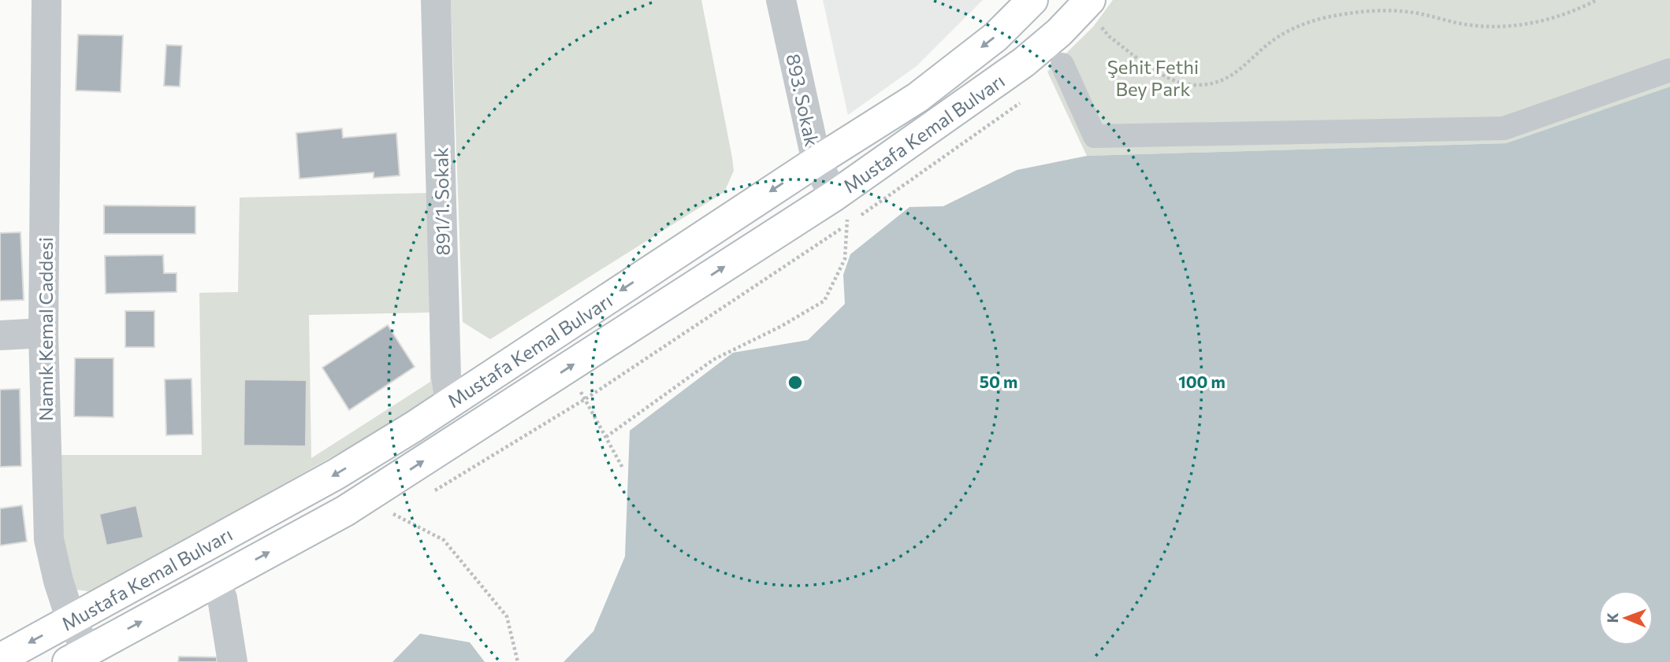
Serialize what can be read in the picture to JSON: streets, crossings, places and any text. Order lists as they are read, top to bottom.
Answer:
{
  "streets": {
    "main road": ["Mustafa Kemal Bulvarı"],
    "street": ["893. Sokak", "891/1. Sokak", "Namık Kemal Caddesi"]
  },
  "crossings": [
    ["893. Sokak", "Mustafa Kemal Bulvarı"],
    ["Mustafa Kemal Bulvarı", "891/1. Sokak"],
    ["Mustafa Kemal Bulvarı", "Namık Kemal Caddesi"]
  ],
  "parks": ["Şehit Fethi Bey Park"],
  "north": "left",
  "rings": ["50 m", "100 m"]
}
